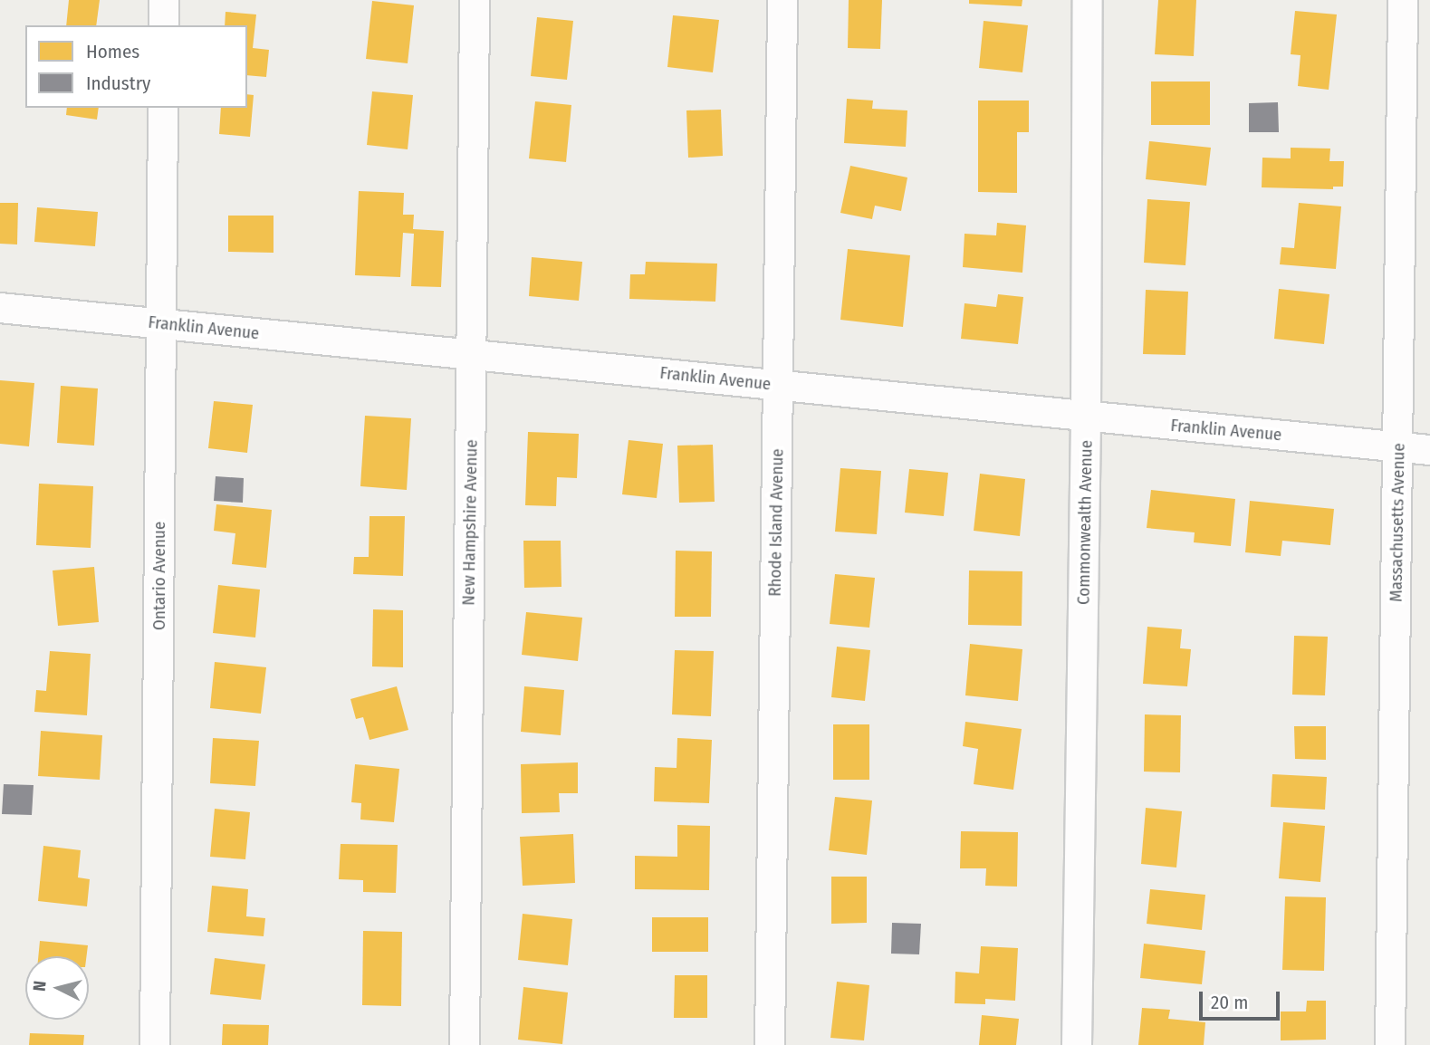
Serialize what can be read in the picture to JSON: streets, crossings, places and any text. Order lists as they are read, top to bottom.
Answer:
{
  "streets": {
    "street": [
      "Franklin Avenue",
      "New Hampshire Avenue",
      "Rhode Island Avenue",
      "Commonwealth Avenue",
      "Massachusetts Avenue",
      "Ontario Avenue"
    ]
  },
  "crossings": [
    ["Franklin Avenue", "New Hampshire Avenue"],
    ["Franklin Avenue", "Rhode Island Avenue"],
    ["Franklin Avenue", "Commonwealth Avenue"],
    ["Franklin Avenue", "Massachusetts Avenue"],
    ["Franklin Avenue", "Ontario Avenue"]
  ],
  "legend": ["Homes", "Industry"],
  "scale_bar": "20 m",
  "north": "left"
}
